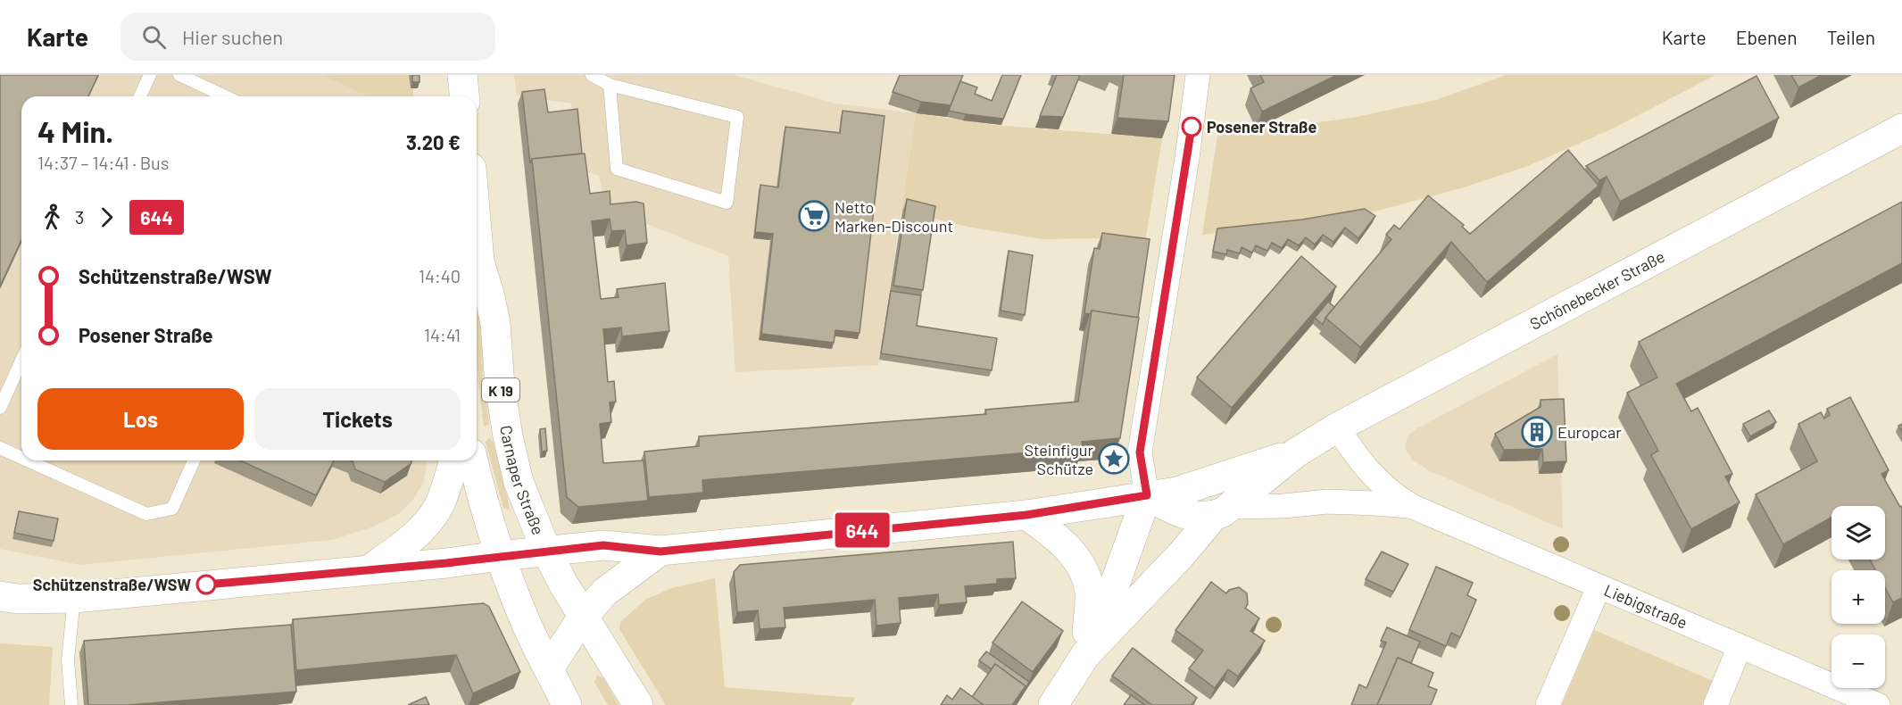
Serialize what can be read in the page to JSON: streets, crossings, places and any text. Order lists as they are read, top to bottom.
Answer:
{
  "streets": {
    "main road": ["Schönebecker Straße", "K 19", "Carnaper Straße"],
    "street": ["Liebigstraße"]
  },
  "crossings": [
    ["Schönebecker Straße", "Carnaper Straße"],
    ["Schönebecker Straße", "Liebigstraße"]
  ],
  "places": {
    "other": ["Posener Straße", "Schützenstraße/WSW"],
    "supermarket": ["Netto Marken-Discount"],
    "building": ["Europcar"],
    "place": ["Steinfigur Schütze"]
  },
  "lines": ["bus line 644"],
  "page": {
    "header": "Karte",
    "search": "Hier suchen",
    "nav": ["Karte", "Ebenen", "Teilen"],
    "on_map": "644",
    "heading": ["4 Min.", "14:37 – 14:41 · Bus", "3.20 €"],
    "legs": ["3", "644"],
    "list": [
      {
        "name": "Schützenstraße/WSW",
        "value": "14:40"
      },
      {
        "name": "Posener Straße",
        "value": "14:41"
      }
    ],
    "buttons": ["Los", "Tickets"],
    "map_buttons": ["+", "−"]
  }
}
